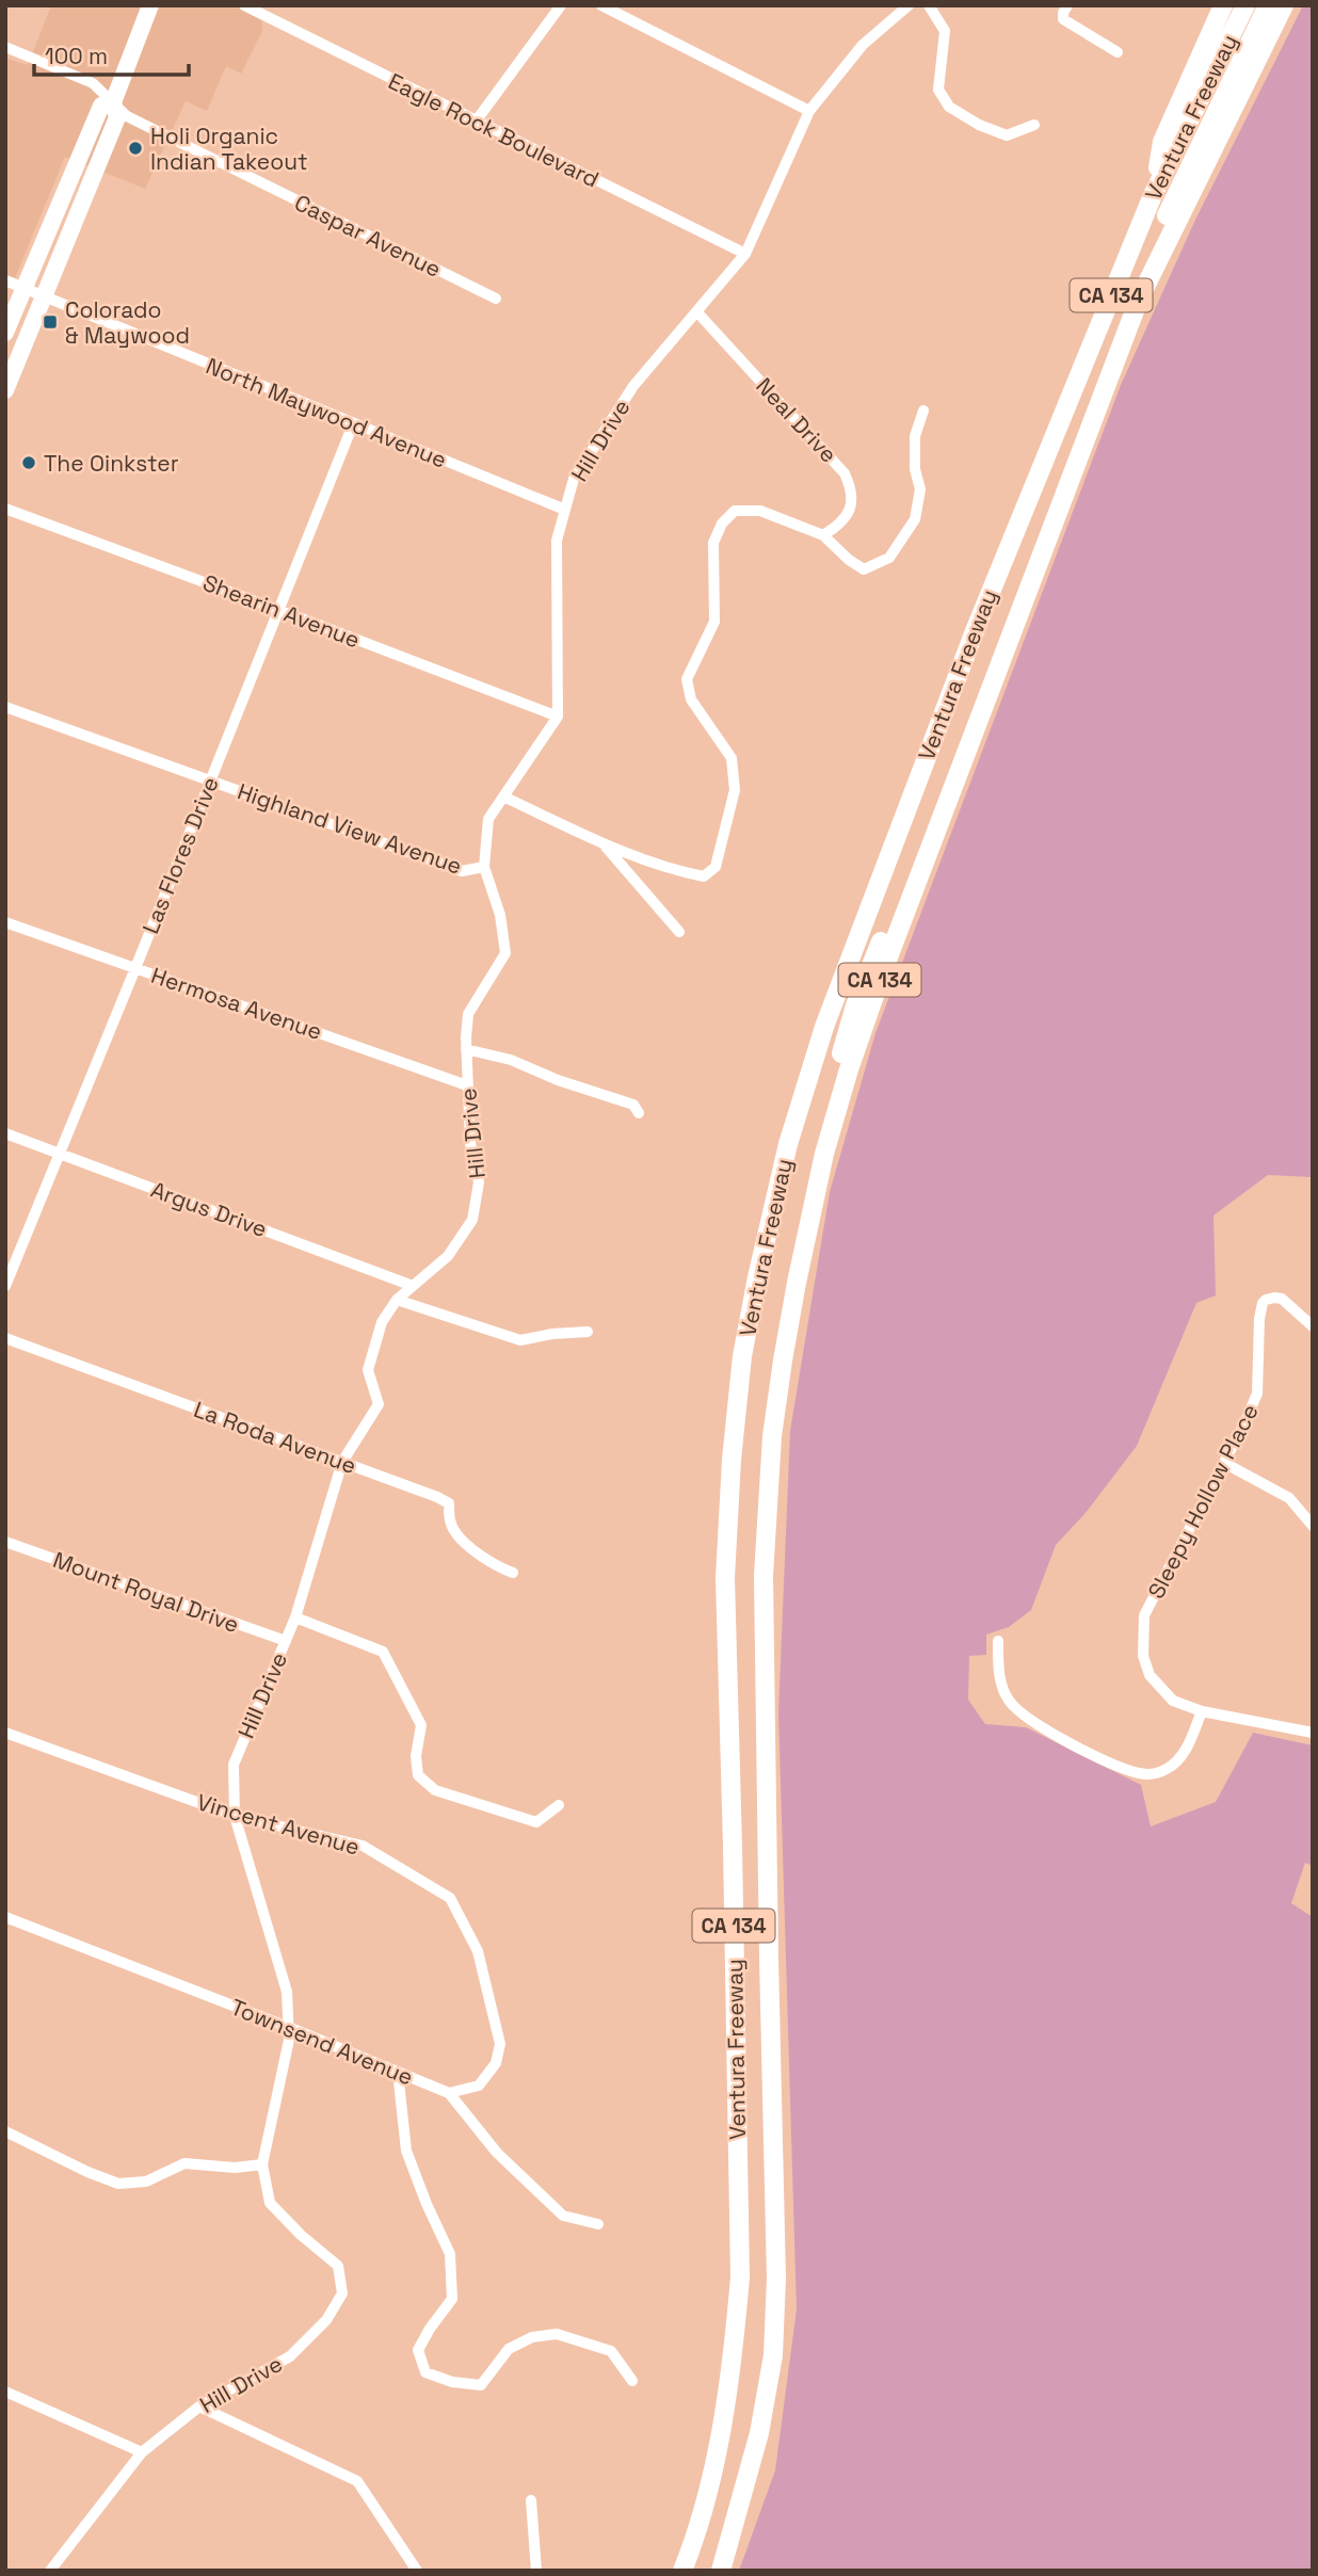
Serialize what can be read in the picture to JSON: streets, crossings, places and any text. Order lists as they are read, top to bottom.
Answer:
{
  "streets": {
    "highway": ["Ventura Freeway", "CA 134"],
    "street": [
      "Eagle Rock Boulevard",
      "Caspar Avenue",
      "North Maywood Avenue",
      "Neal Drive",
      "Hill Drive",
      "Shearin Avenue",
      "Highland View Avenue",
      "Las Flores Drive",
      "Hermosa Avenue",
      "Argus Drive",
      "La Roda Avenue",
      "Sleepy Hollow Place",
      "Mount Royal Drive",
      "Vincent Avenue",
      "Townsend Avenue"
    ]
  },
  "crossings": [
    ["Eagle Rock Boulevard", "Hill Drive"],
    ["North Maywood Avenue", "Hill Drive"],
    ["North Maywood Avenue", "Las Flores Drive"],
    ["Neal Drive", "Hill Drive"],
    ["Hill Drive", "Shearin Avenue"],
    ["Hill Drive", "Highland View Avenue"],
    ["Hill Drive", "Hermosa Avenue"],
    ["Hill Drive", "Argus Drive"],
    ["Hill Drive", "La Roda Avenue"],
    ["Hill Drive", "Mount Royal Drive"],
    ["Hill Drive", "Vincent Avenue"],
    ["Hill Drive", "Townsend Avenue"],
    ["Shearin Avenue", "Las Flores Drive"],
    ["Highland View Avenue", "Las Flores Drive"],
    ["Las Flores Drive", "Hermosa Avenue"],
    ["Las Flores Drive", "Argus Drive"],
    ["Vincent Avenue", "Townsend Avenue"]
  ],
  "places": {
    "other": ["Holi Organic Indian Takeout", "The Oinkster"],
    "transit": ["Colorado & Maywood"]
  },
  "scale_bar": "100 m"
}
